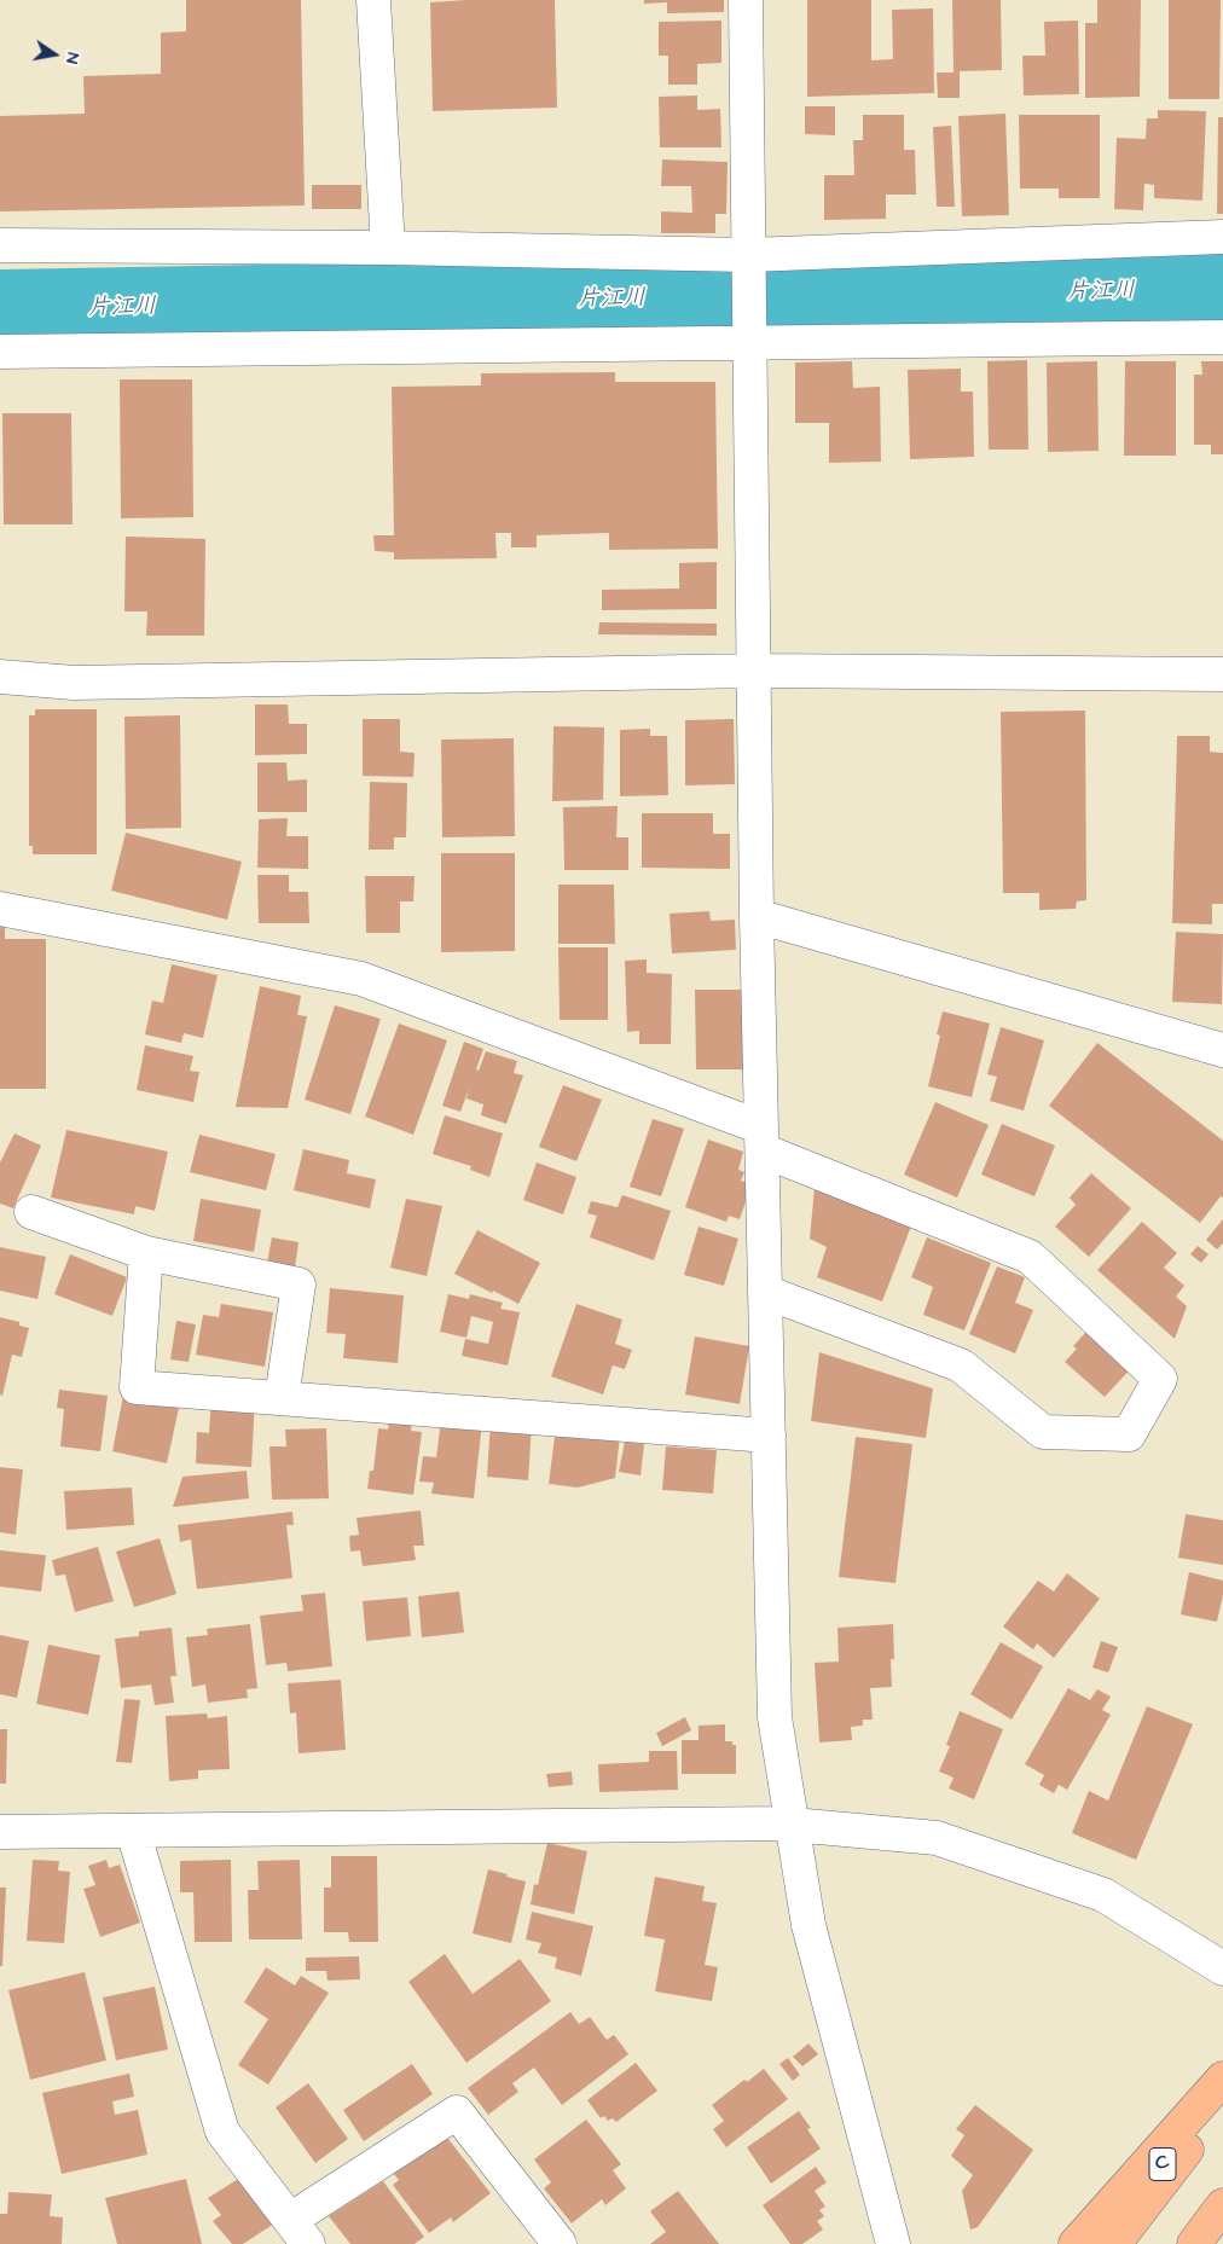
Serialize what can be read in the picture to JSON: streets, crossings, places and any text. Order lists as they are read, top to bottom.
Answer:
{
  "streets": {
    "highway": ["C"]
  },
  "water": ["片江川"],
  "north": "right"
}
